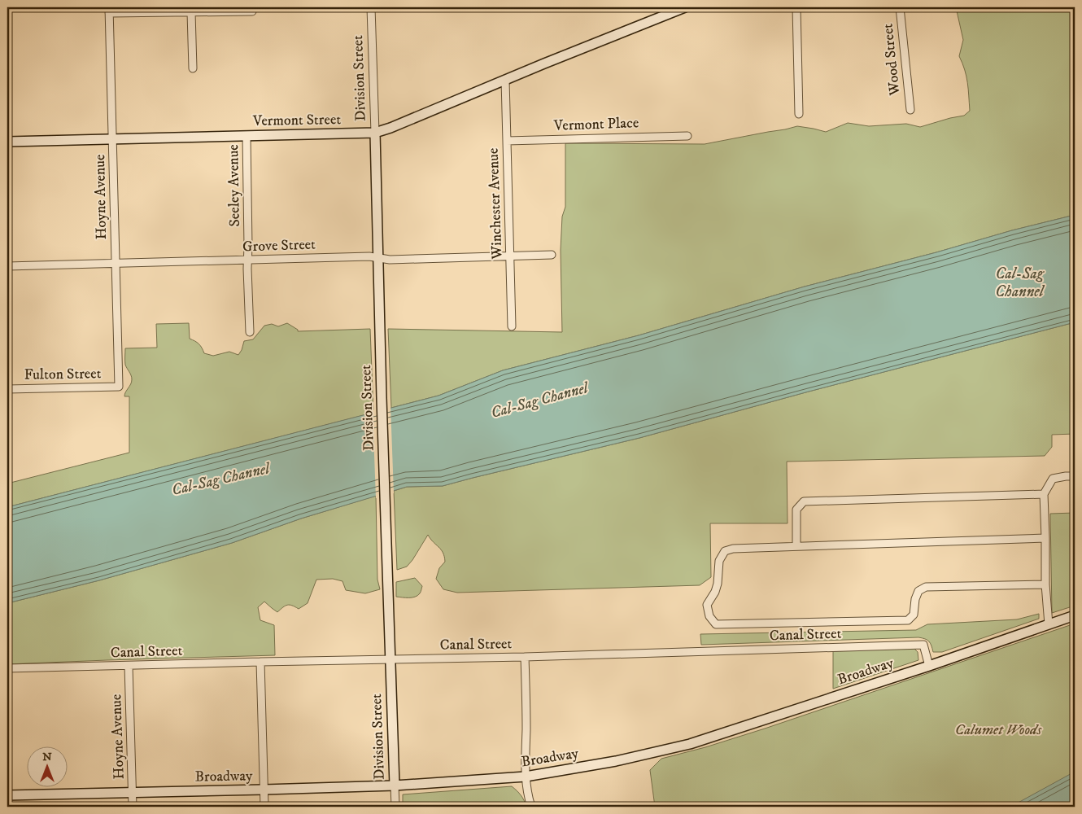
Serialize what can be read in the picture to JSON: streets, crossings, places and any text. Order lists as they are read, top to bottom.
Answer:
{
  "streets": {
    "street": [
      "Wood Street",
      "Division Street",
      "Vermont Street",
      "Vermont Place",
      "Seeley Avenue",
      "Hoyne Avenue",
      "Winchester Avenue",
      "Grove Street",
      "Fulton Street",
      "Canal Street",
      "Broadway"
    ]
  },
  "crossings": [
    ["Division Street", "Vermont Street"],
    ["Division Street", "Grove Street"],
    ["Division Street", "Canal Street"],
    ["Division Street", "Broadway"],
    ["Vermont Street", "Seeley Avenue"],
    ["Vermont Street", "Hoyne Avenue"],
    ["Vermont Street", "Winchester Avenue"],
    ["Vermont Place", "Winchester Avenue"],
    ["Seeley Avenue", "Grove Street"],
    ["Hoyne Avenue", "Grove Street"],
    ["Hoyne Avenue", "Fulton Street"],
    ["Hoyne Avenue", "Canal Street"],
    ["Hoyne Avenue", "Broadway"],
    ["Winchester Avenue", "Grove Street"],
    ["Canal Street", "Broadway"]
  ],
  "water": ["Cal-Sag Channel"],
  "parks": ["Calumet Woods"],
  "north": "top"
}
